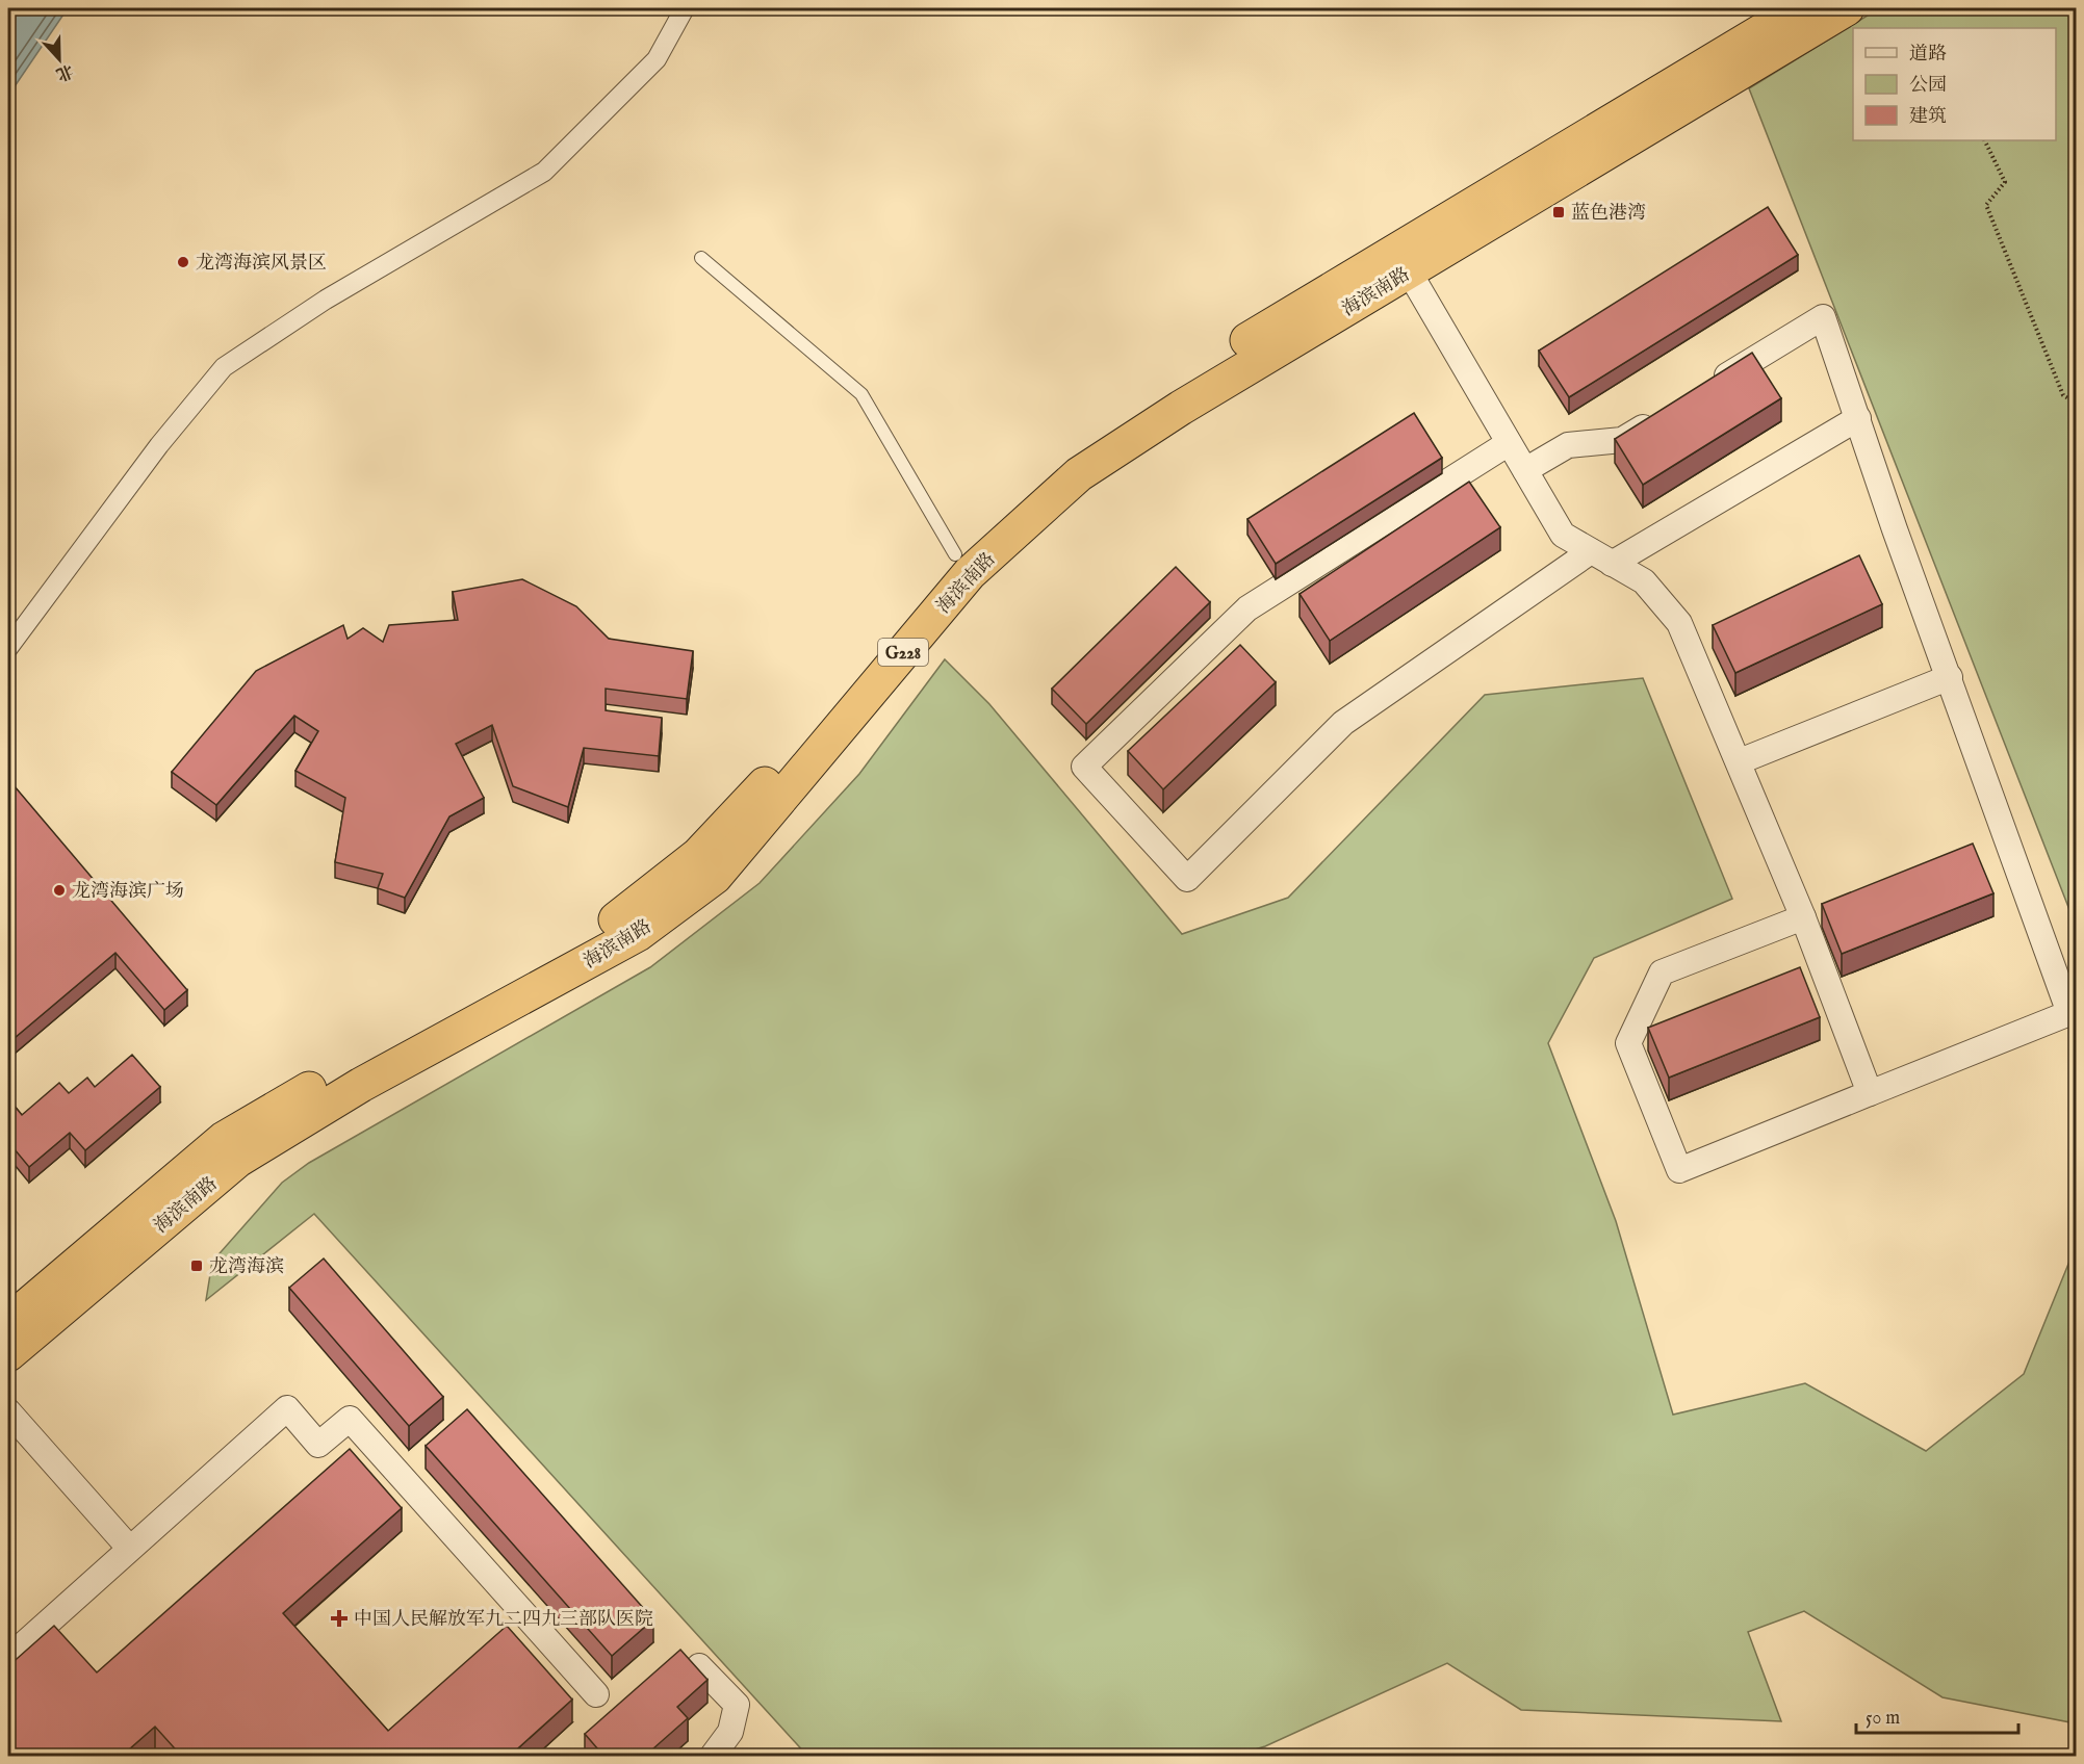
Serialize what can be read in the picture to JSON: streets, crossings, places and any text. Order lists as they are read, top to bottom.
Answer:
{
  "streets": {
    "highway": ["海滨南路", "G228"]
  },
  "places": {
    "transit": ["蓝色港湾", "龙湾海滨"],
    "other": ["龙湾海滨风景区", "龙湾海滨广场"],
    "health": ["中国人民解放军九二四九三部队医院"]
  },
  "legend": ["道路", "公园", "建筑"],
  "scale_bar": "50 m",
  "north": "bottom"
}
